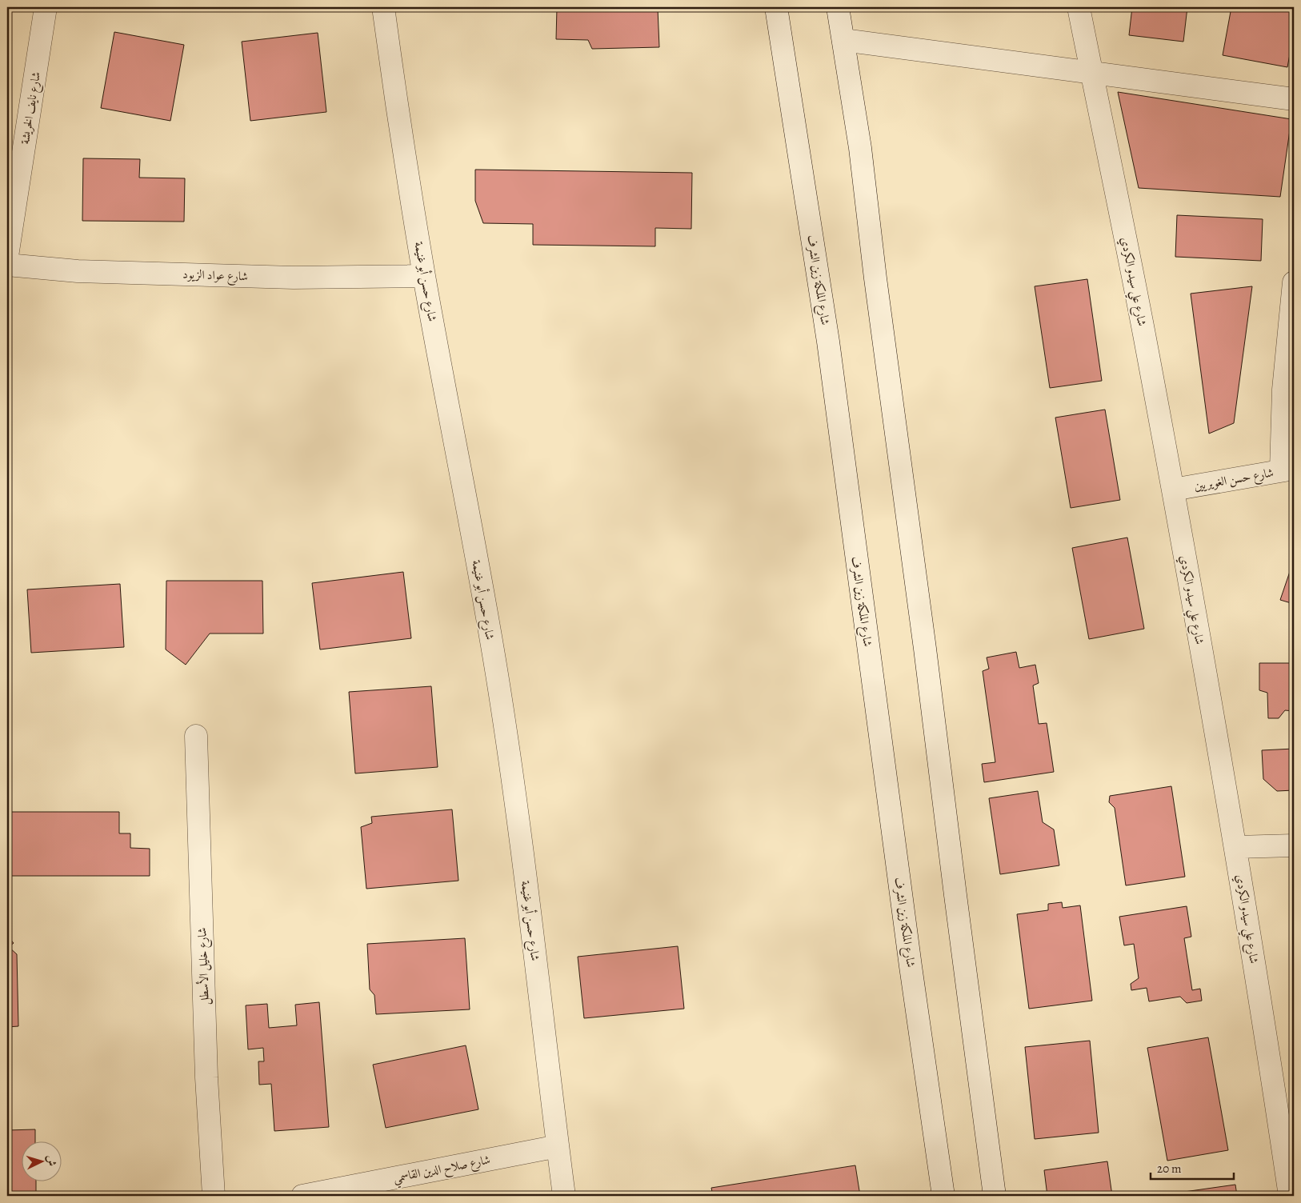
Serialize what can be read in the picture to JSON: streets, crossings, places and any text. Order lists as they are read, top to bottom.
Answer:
{
  "streets": {
    "street": [
      "شارع نايف الخريشة",
      "شارع عواد الزيود",
      "شارع الملكة زين الشرف",
      "شارع حسن أبو غنيمة",
      "شارع علي سيدو الكردي",
      "شارع حسن الغويريين",
      "شارع خليل الأسطل",
      "شارع صلاح الدين القاسمي"
    ]
  },
  "crossings": [
    ["شارع عواد الزيود", "شارع حسن أبو غنيمة"],
    ["شارع حسن أبو غنيمة", "شارع صلاح الدين القاسمي"],
    ["شارع علي سيدو الكردي", "شارع حسن الغويريين"]
  ],
  "scale_bar": "20 m",
  "north": "right"
}
